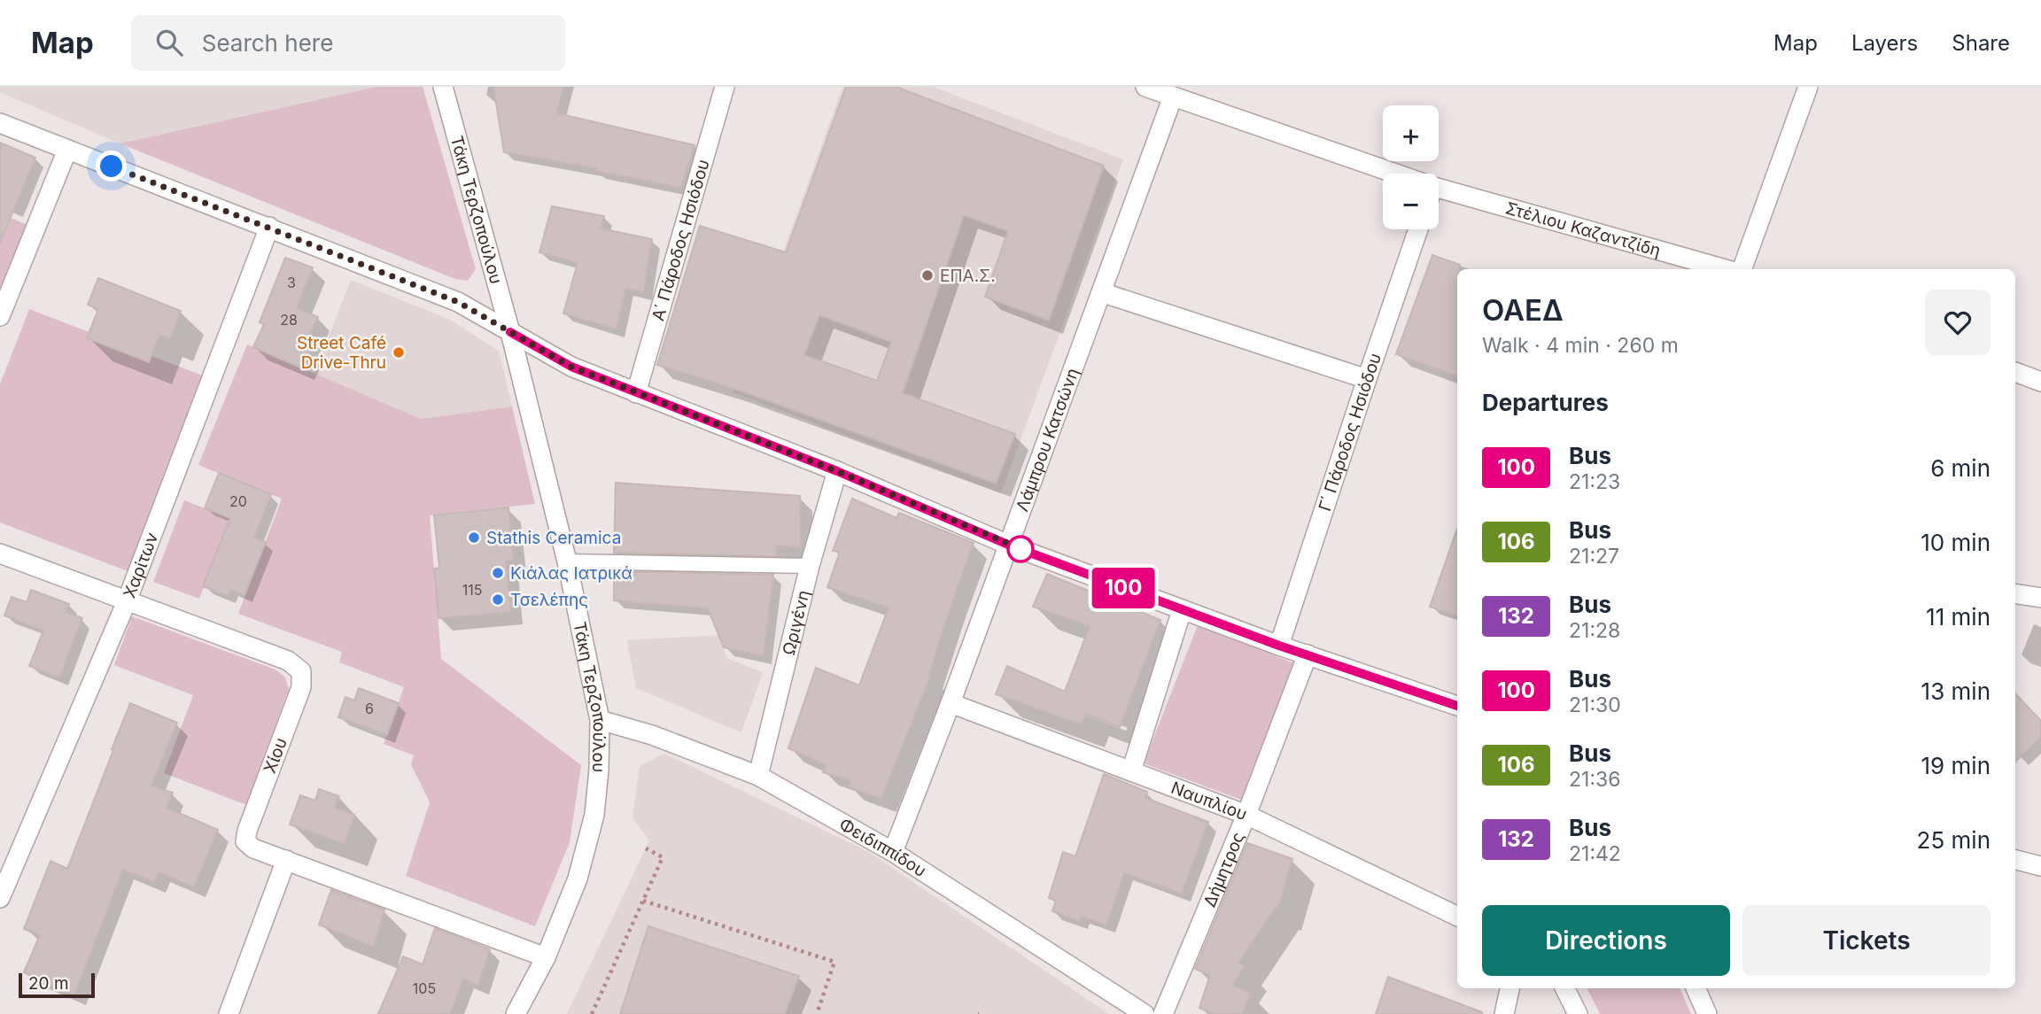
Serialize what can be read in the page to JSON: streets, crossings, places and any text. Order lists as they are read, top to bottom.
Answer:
{
  "streets": {
    "street": [
      "Τάκη Τερζοπούλου",
      "Στέλιου Καζαντζίδη",
      "Α΄ Πάροδος Ησιόδου",
      "Γ΄ Πάροδος Ησιόδου",
      "Λάμπρου Κατσώνη",
      "Χαρίτων",
      "Ωριγένη",
      "Χίου",
      "Ναυπλίου",
      "Φειδιππίδου",
      "Δήμητρος"
    ]
  },
  "crossings": [
    ["Τάκη Τερζοπούλου", "Χίου"],
    ["Τάκη Τερζοπούλου", "Φειδιππίδου"],
    ["Στέλιου Καζαντζίδη", "Λάμπρου Κατσώνη"],
    ["Λάμπρου Κατσώνη", "Ναυπλίου"],
    ["Λάμπρου Κατσώνη", "Φειδιππίδου"],
    ["Χαρίτων", "Χίου"],
    ["Ωριγένη", "Φειδιππίδου"],
    ["Ναυπλίου", "Δήμητρος"]
  ],
  "places": [
    "ΕΠΑ.Σ.",
    "Street Café Drive-Thru",
    "Stathis Ceramica",
    "Κιάλας Ιατρικά",
    "Τσελέπης"
  ],
  "lines": ["bus line 100"],
  "house_numbers": [
    "3",
    "28",
    "20",
    "115",
    "6",
    "105"
  ],
  "scale_bar": "20 m",
  "page": {
    "header": "Map",
    "search": "Search here",
    "nav": ["Map", "Layers", "Share"],
    "on_map": "100",
    "map_buttons": ["+", "−"],
    "heading": [
      ["ΟΑΕΔ", "Walk · 4 min · 260 m"],
      "Departures"
    ],
    "list": [
      {
        "mark": "100",
        "name": "Bus",
        "note": "21:23",
        "value": "6 min"
      },
      {
        "mark": "106",
        "name": "Bus",
        "note": "21:27",
        "value": "10 min"
      },
      {
        "mark": "132",
        "name": "Bus",
        "note": "21:28",
        "value": "11 min"
      },
      {
        "mark": "100",
        "name": "Bus",
        "note": "21:30",
        "value": "13 min"
      },
      {
        "mark": "106",
        "name": "Bus",
        "note": "21:36",
        "value": "19 min"
      },
      {
        "mark": "132",
        "name": "Bus",
        "note": "21:42",
        "value": "25 min"
      }
    ],
    "buttons": ["Directions", "Tickets"],
    "scale": "20 m"
  }
}
